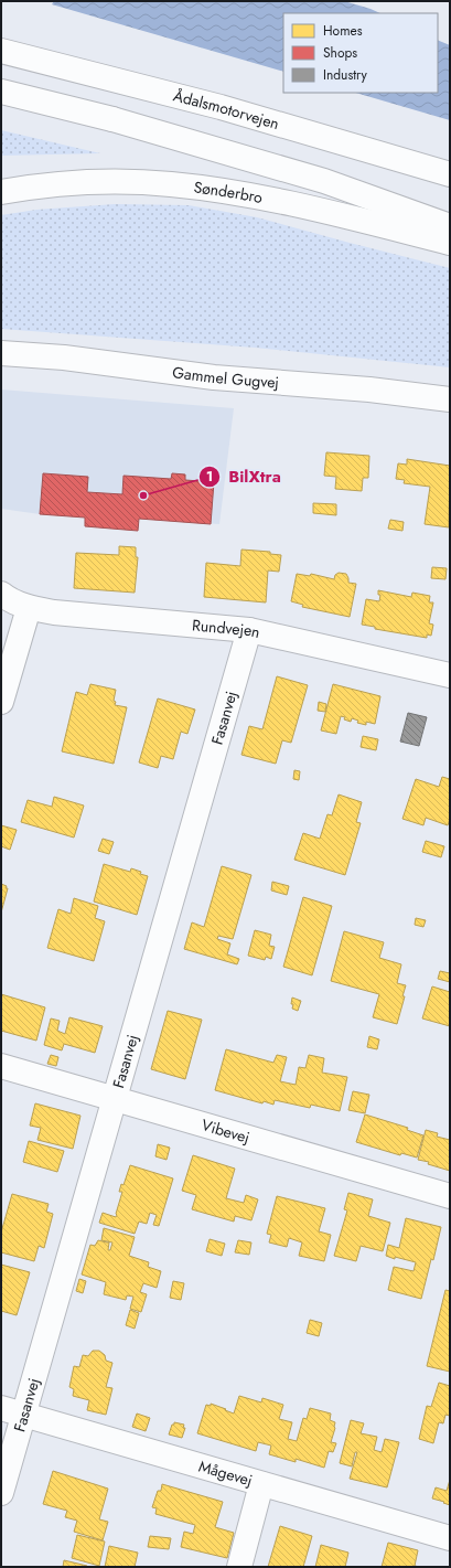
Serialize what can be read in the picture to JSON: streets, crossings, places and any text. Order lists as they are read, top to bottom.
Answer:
{
  "streets": {
    "main road": [
      "Ådalsmotorvejen",
      "Sønderbro",
      "Gammel Gugvej",
      "Rundvejen",
      "Fasanvej",
      "Vibevej",
      "Mågevej"
    ]
  },
  "crossings": [
    ["Rundvejen", "Fasanvej"],
    ["Fasanvej", "Vibevej"],
    ["Fasanvej", "Mågevej"]
  ],
  "places": ["BilXtra"],
  "legend": ["Homes", "Shops", "Industry"]
}
